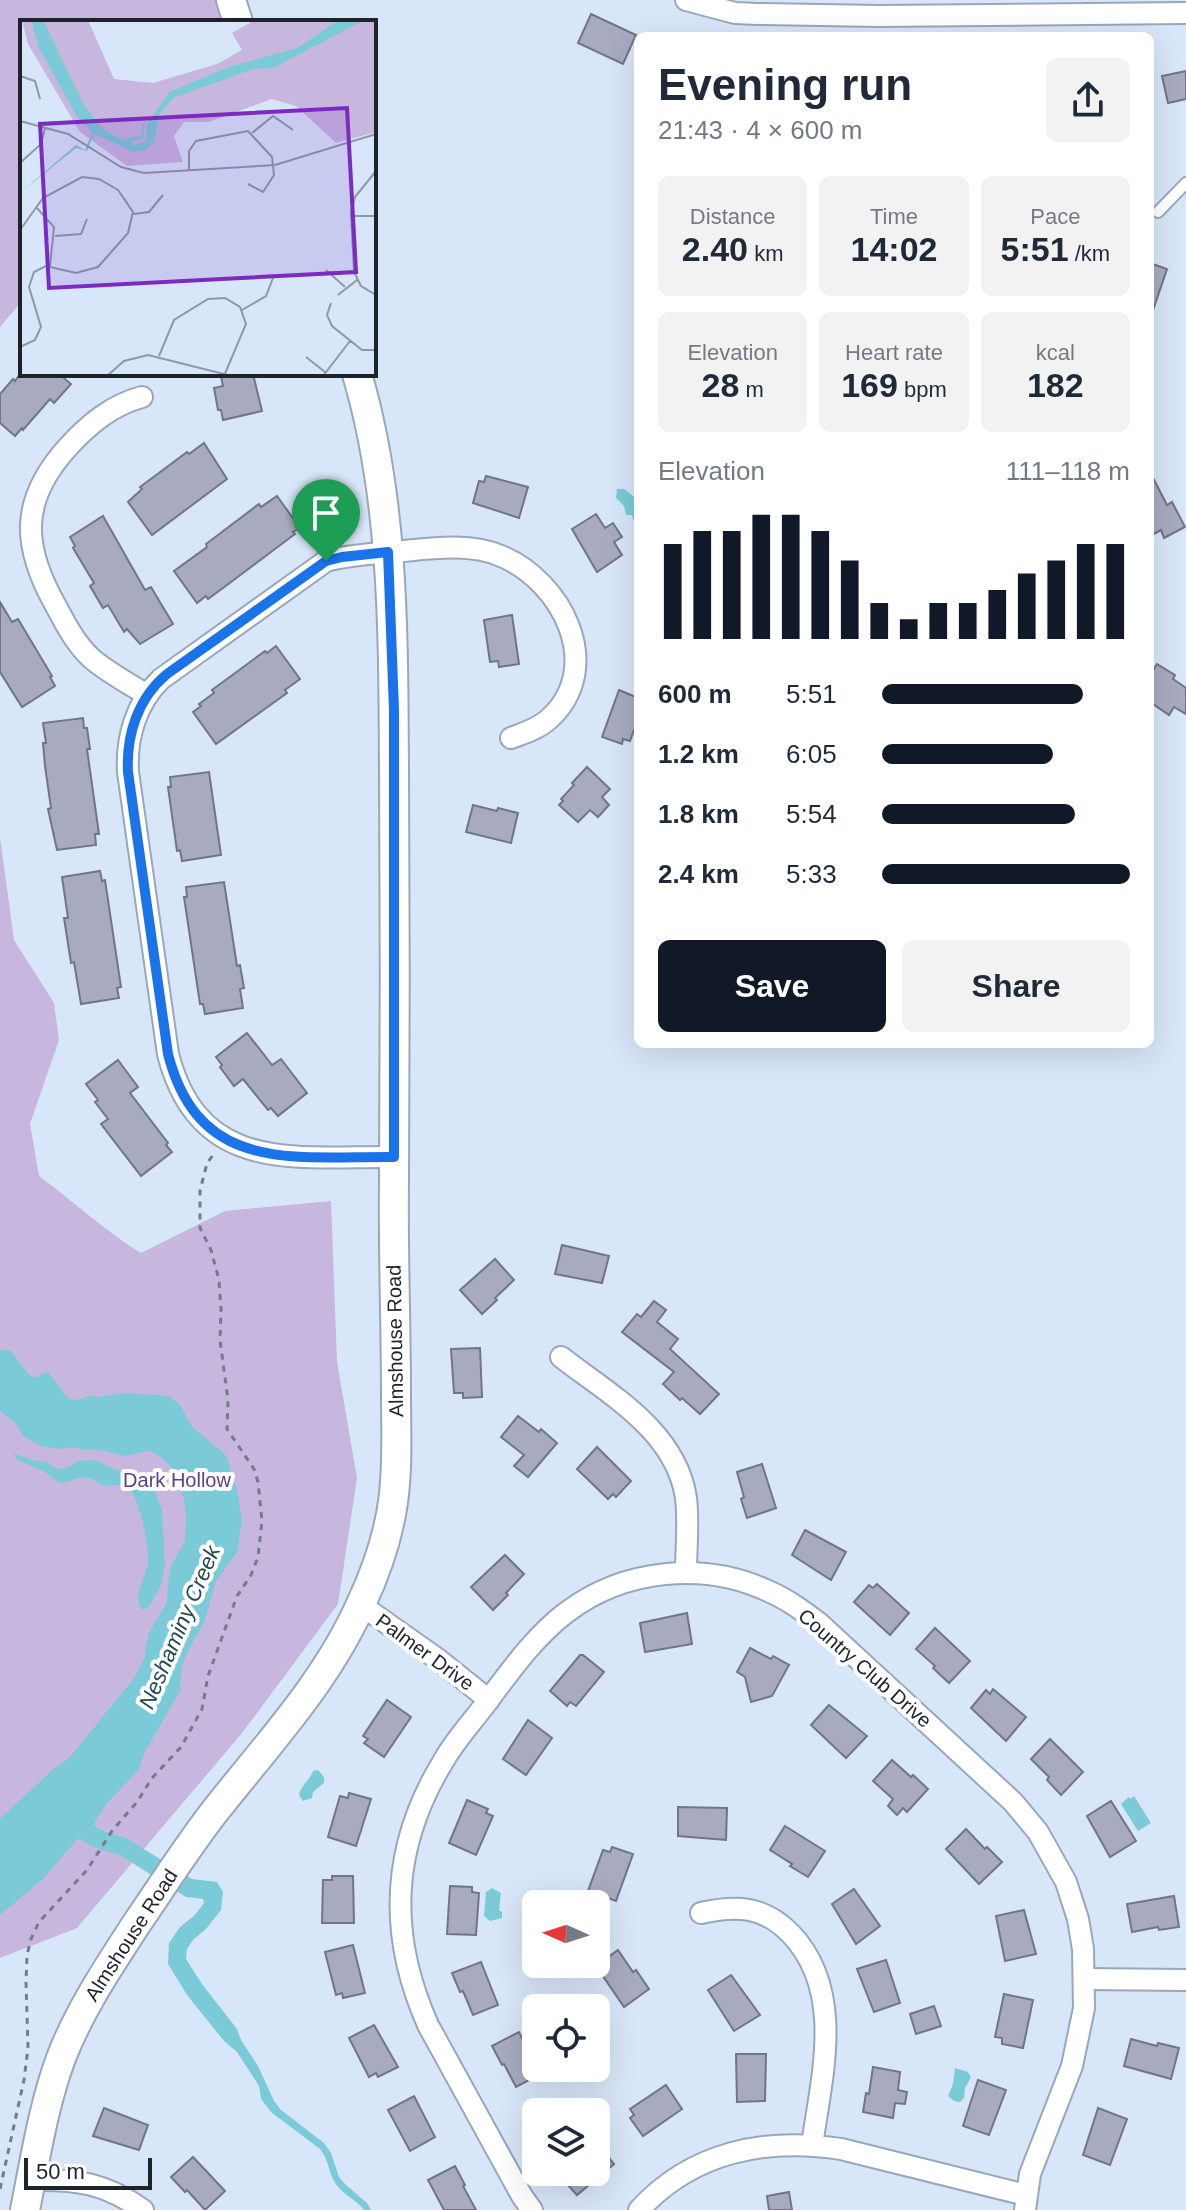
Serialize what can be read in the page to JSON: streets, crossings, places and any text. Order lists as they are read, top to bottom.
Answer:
{
  "streets": {
    "main road": ["Almshouse Road"],
    "street": ["Palmer Drive", "Country Club Drive"]
  },
  "crossings": [
    ["Almshouse Road", "Palmer Drive"],
    ["Palmer Drive", "Country Club Drive"]
  ],
  "water": ["Neshaminy Creek"],
  "parks": ["Dark Hollow"],
  "scale_bar": "50 m",
  "north": "left",
  "page": {
    "heading": ["Evening run", "21:43 · 4 × 600 m"],
    "stats": [
      ["Distance", "2.40 km"],
      ["Time", "14:02"],
      ["Pace", "5:51 /km"],
      ["Elevation", "28 m"],
      ["Heart rate", "169 bpm"],
      ["kcal", "182"]
    ],
    "chart": ["Elevation", "111–118 m"],
    "list": [
      {
        "name": "600 m",
        "note": "5:51"
      },
      {
        "name": "1.2 km",
        "note": "6:05"
      },
      {
        "name": "1.8 km",
        "note": "5:54"
      },
      {
        "name": "2.4 km",
        "note": "5:33"
      }
    ],
    "buttons": ["Save", "Share"],
    "scale": "50 m"
  }
}
